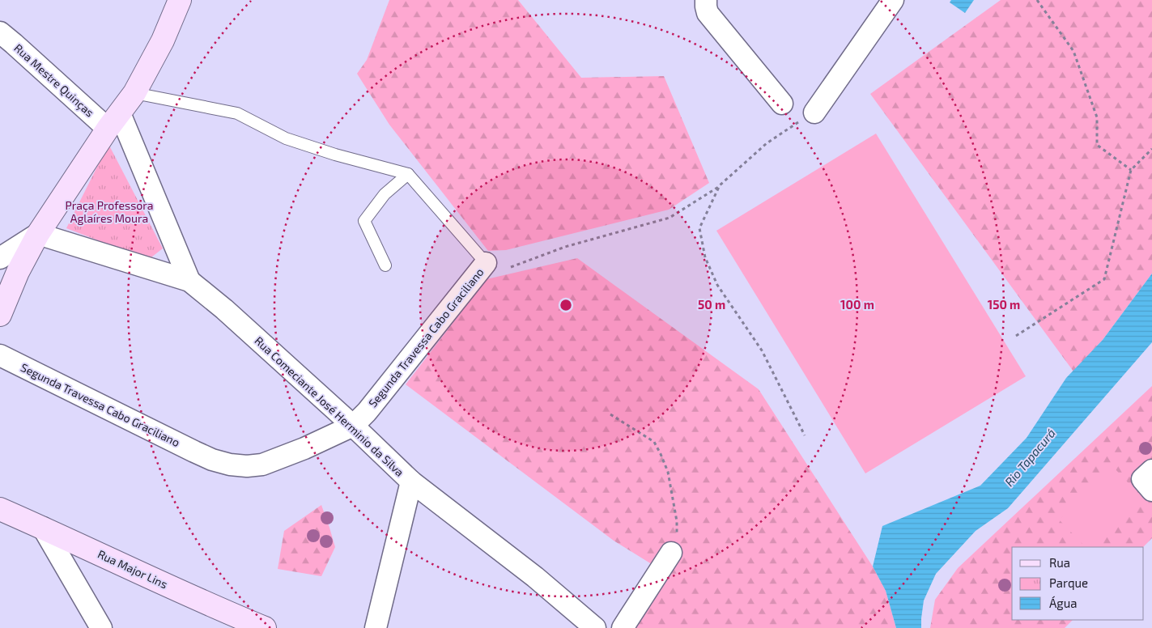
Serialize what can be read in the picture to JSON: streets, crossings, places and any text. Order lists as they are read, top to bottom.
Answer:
{
  "streets": {
    "street": [
      "Rua Mestre Quinças",
      "Segunda Travessa Cabo Graciliano",
      "Rua Comeciante José Herminio da Silva",
      "Rua Major Lins"
    ]
  },
  "crossings": [
    ["Segunda Travessa Cabo Graciliano", "Rua Comeciante José Herminio da Silva"]
  ],
  "water": ["Rio Tapacurá"],
  "parks": ["Praça Professora Aglaíres Moura"],
  "legend": ["Rua", "Parque", "Água"],
  "rings": ["50 m", "100 m", "150 m"]
}
